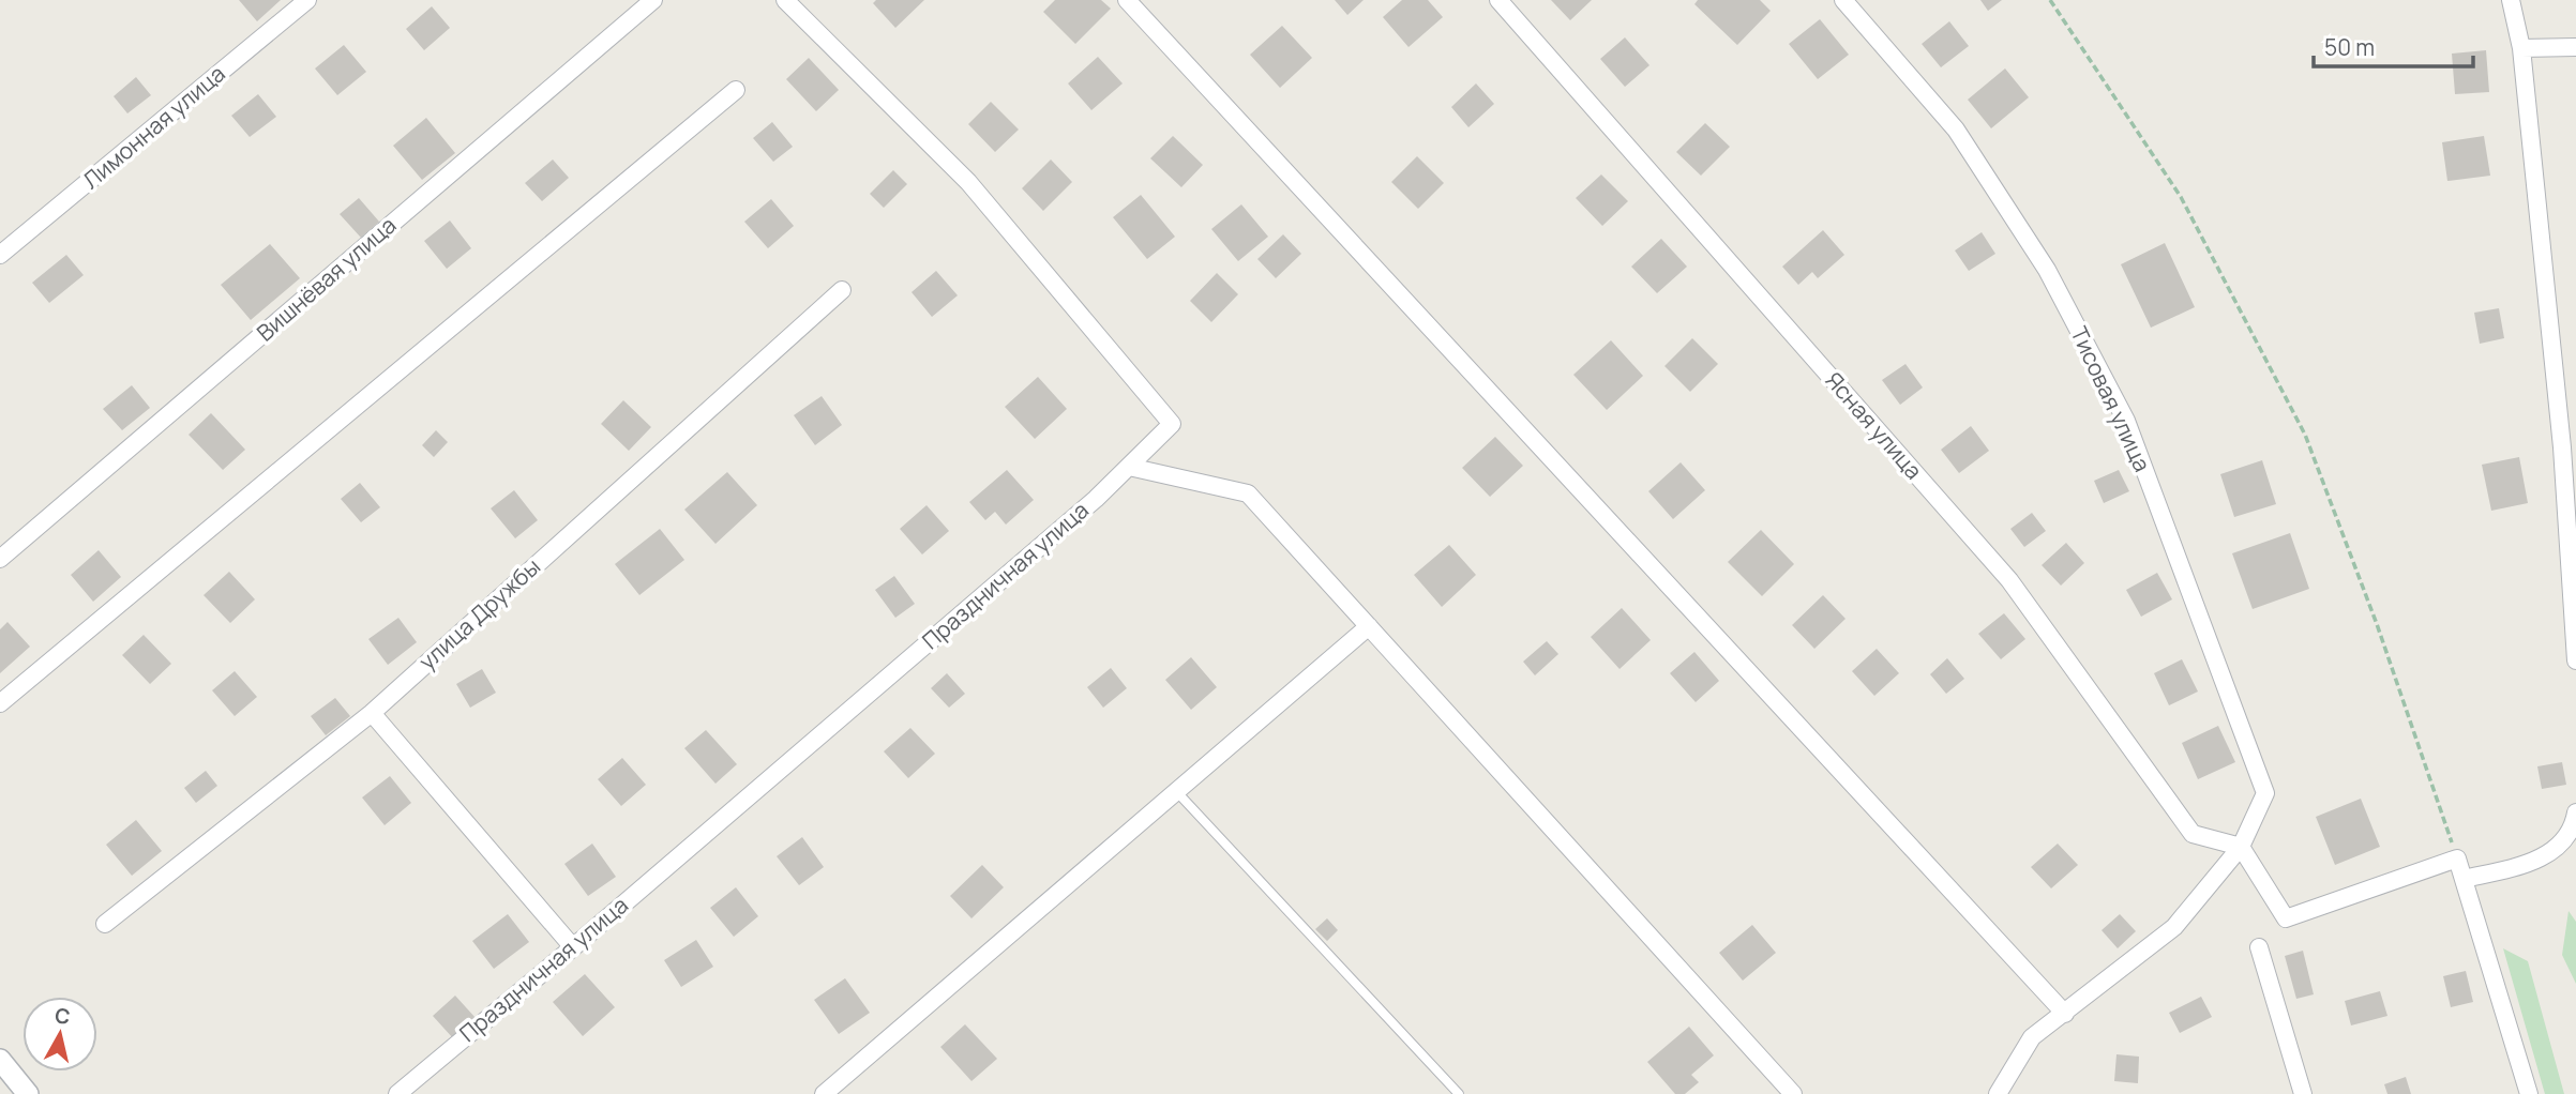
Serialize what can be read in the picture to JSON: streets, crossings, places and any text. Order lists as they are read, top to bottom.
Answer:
{
  "streets": {
    "street": [
      "Лимонная улица",
      "Вишнёвая улица",
      "Тисовая улица",
      "Ясная улица",
      "Праздничная улица",
      "улица Дружбы"
    ]
  },
  "crossings": [
    ["Тисовая улица", "Ясная улица"]
  ],
  "scale_bar": "50 m",
  "north": "top"
}
